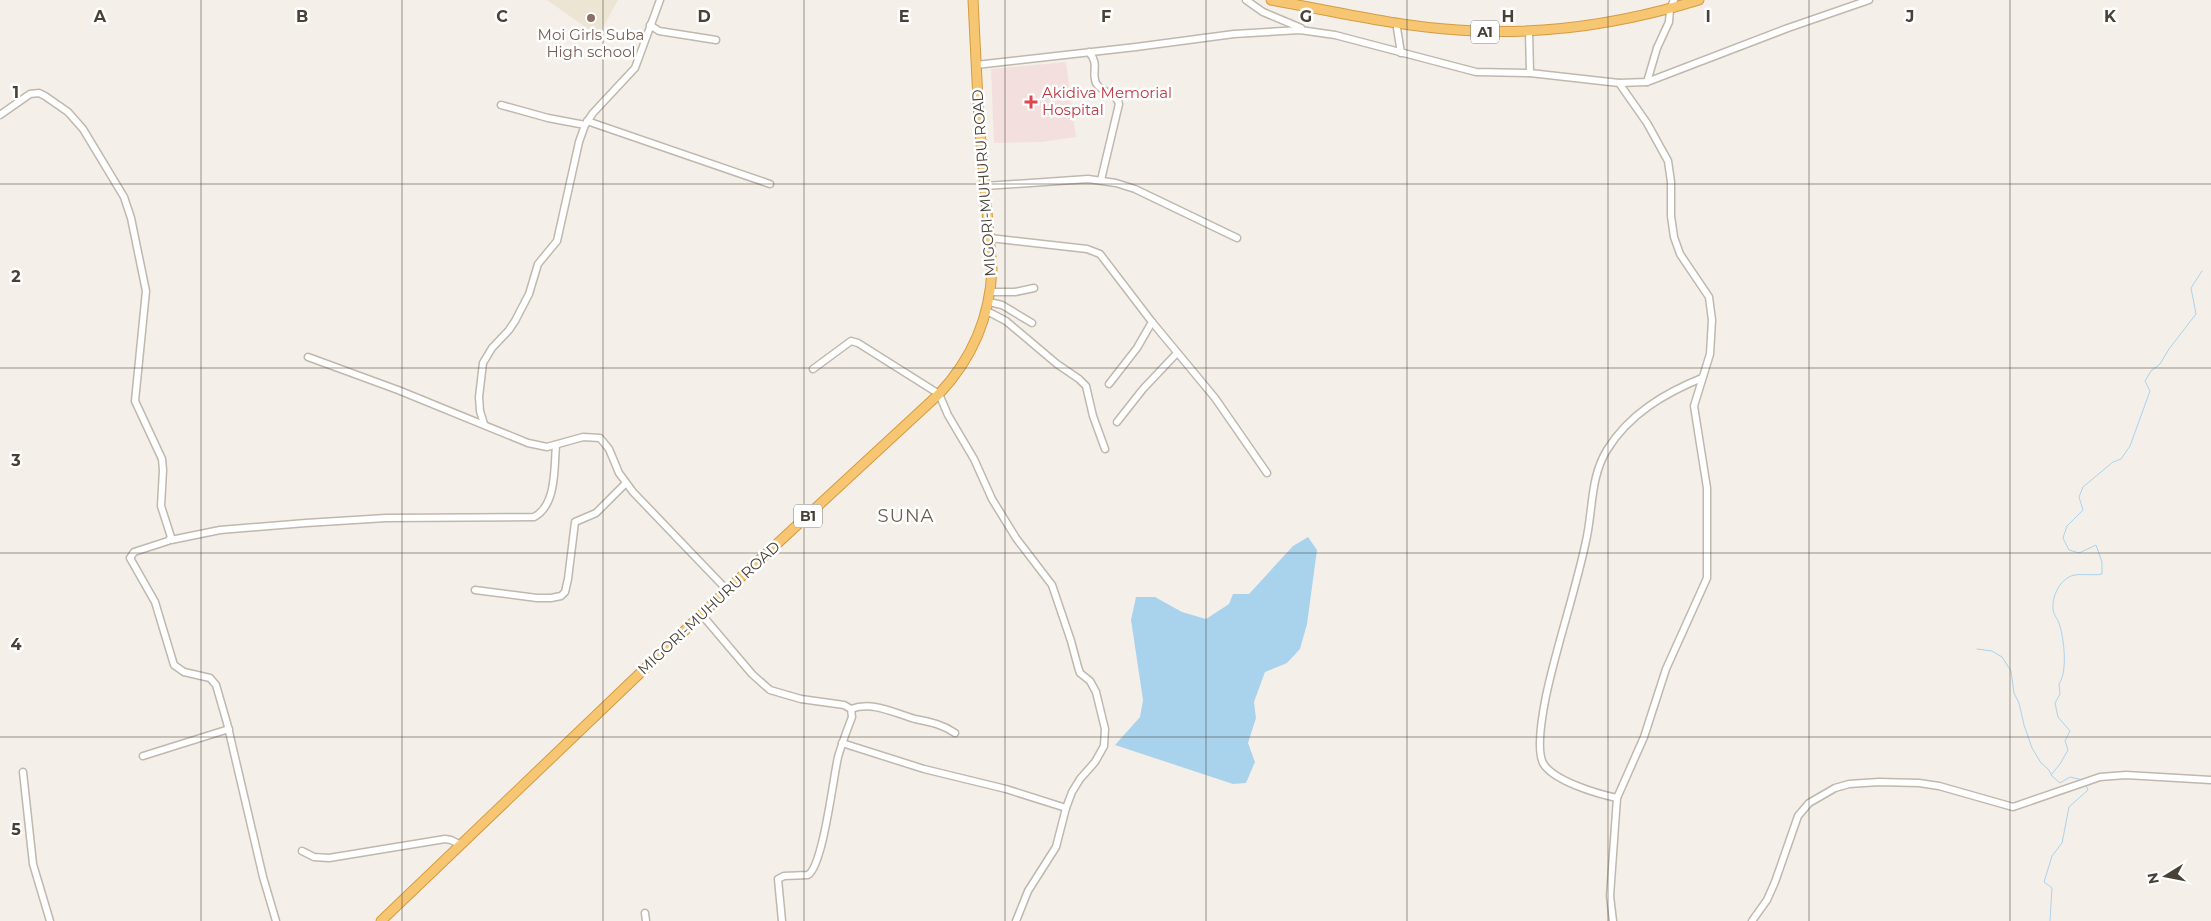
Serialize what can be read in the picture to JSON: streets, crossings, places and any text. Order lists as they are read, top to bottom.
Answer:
{
  "streets": {
    "highway": ["A1", "MIGORI-MUHURU ROAD", "B1"]
  },
  "districts": ["SUNA"],
  "places": {
    "other": ["Moi Girls Suba High school"],
    "health": ["Akidiva Memorial Hospital"]
  },
  "north": "left",
  "grid": {
    "columns": [
      "A",
      "B",
      "C",
      "D",
      "E",
      "F",
      "G",
      "H",
      "I",
      "J",
      "K"
    ],
    "rows": [
      "1",
      "2",
      "3",
      "4",
      "5"
    ]
  }
}
